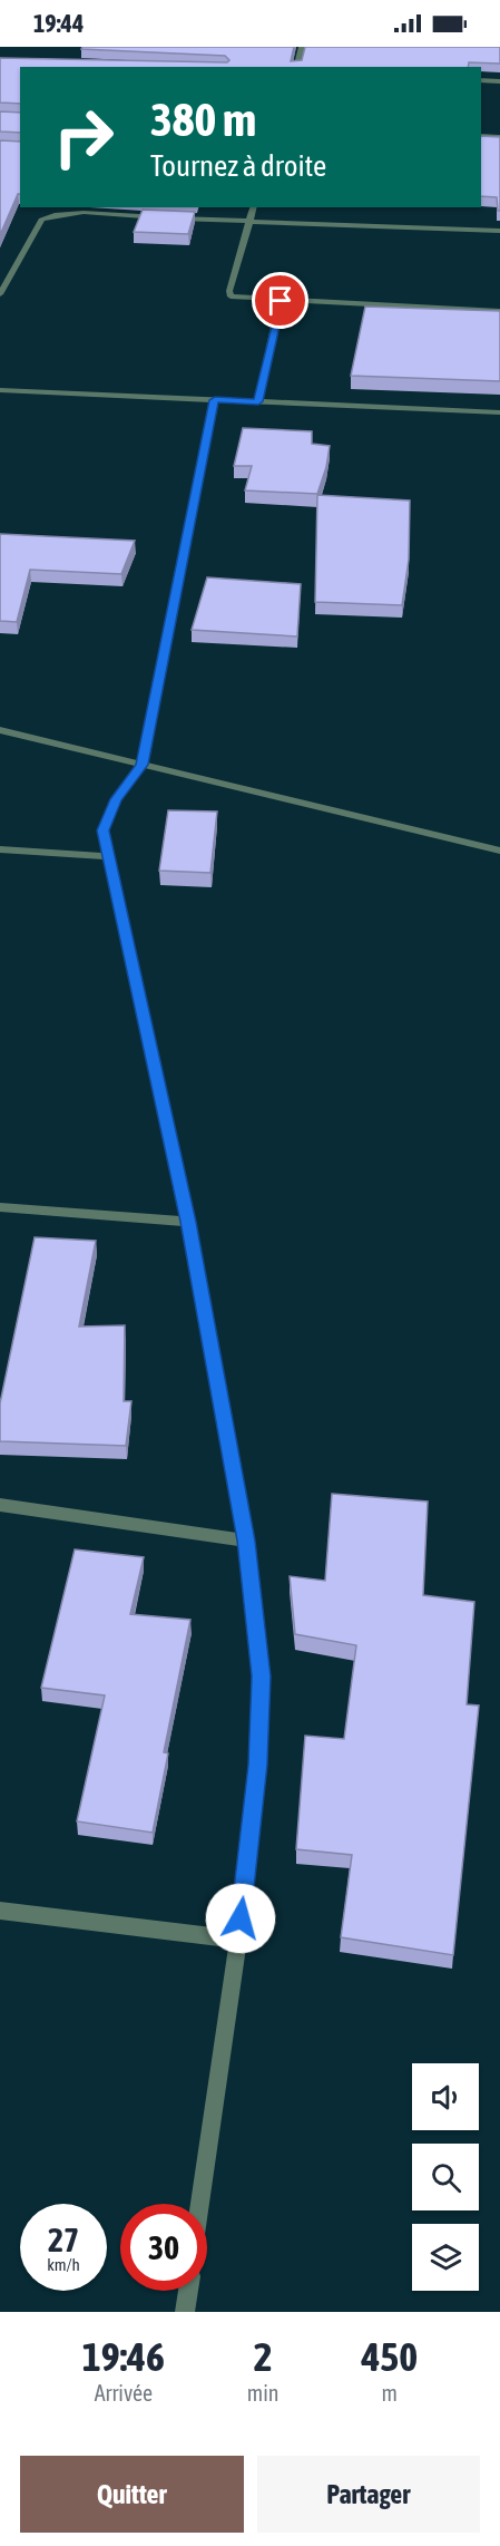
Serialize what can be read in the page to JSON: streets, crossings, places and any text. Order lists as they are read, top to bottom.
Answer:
{
  "page": {
    "status": "19:44",
    "turn": ["380 m", "Tournez à droite"],
    "speed": "27 km/h",
    "limit": "30",
    "eta": [
      "19:46",
      "Arrivée",
      "2",
      "min",
      "450",
      "m"
    ],
    "buttons": ["Quitter", "Partager"]
  }
}
